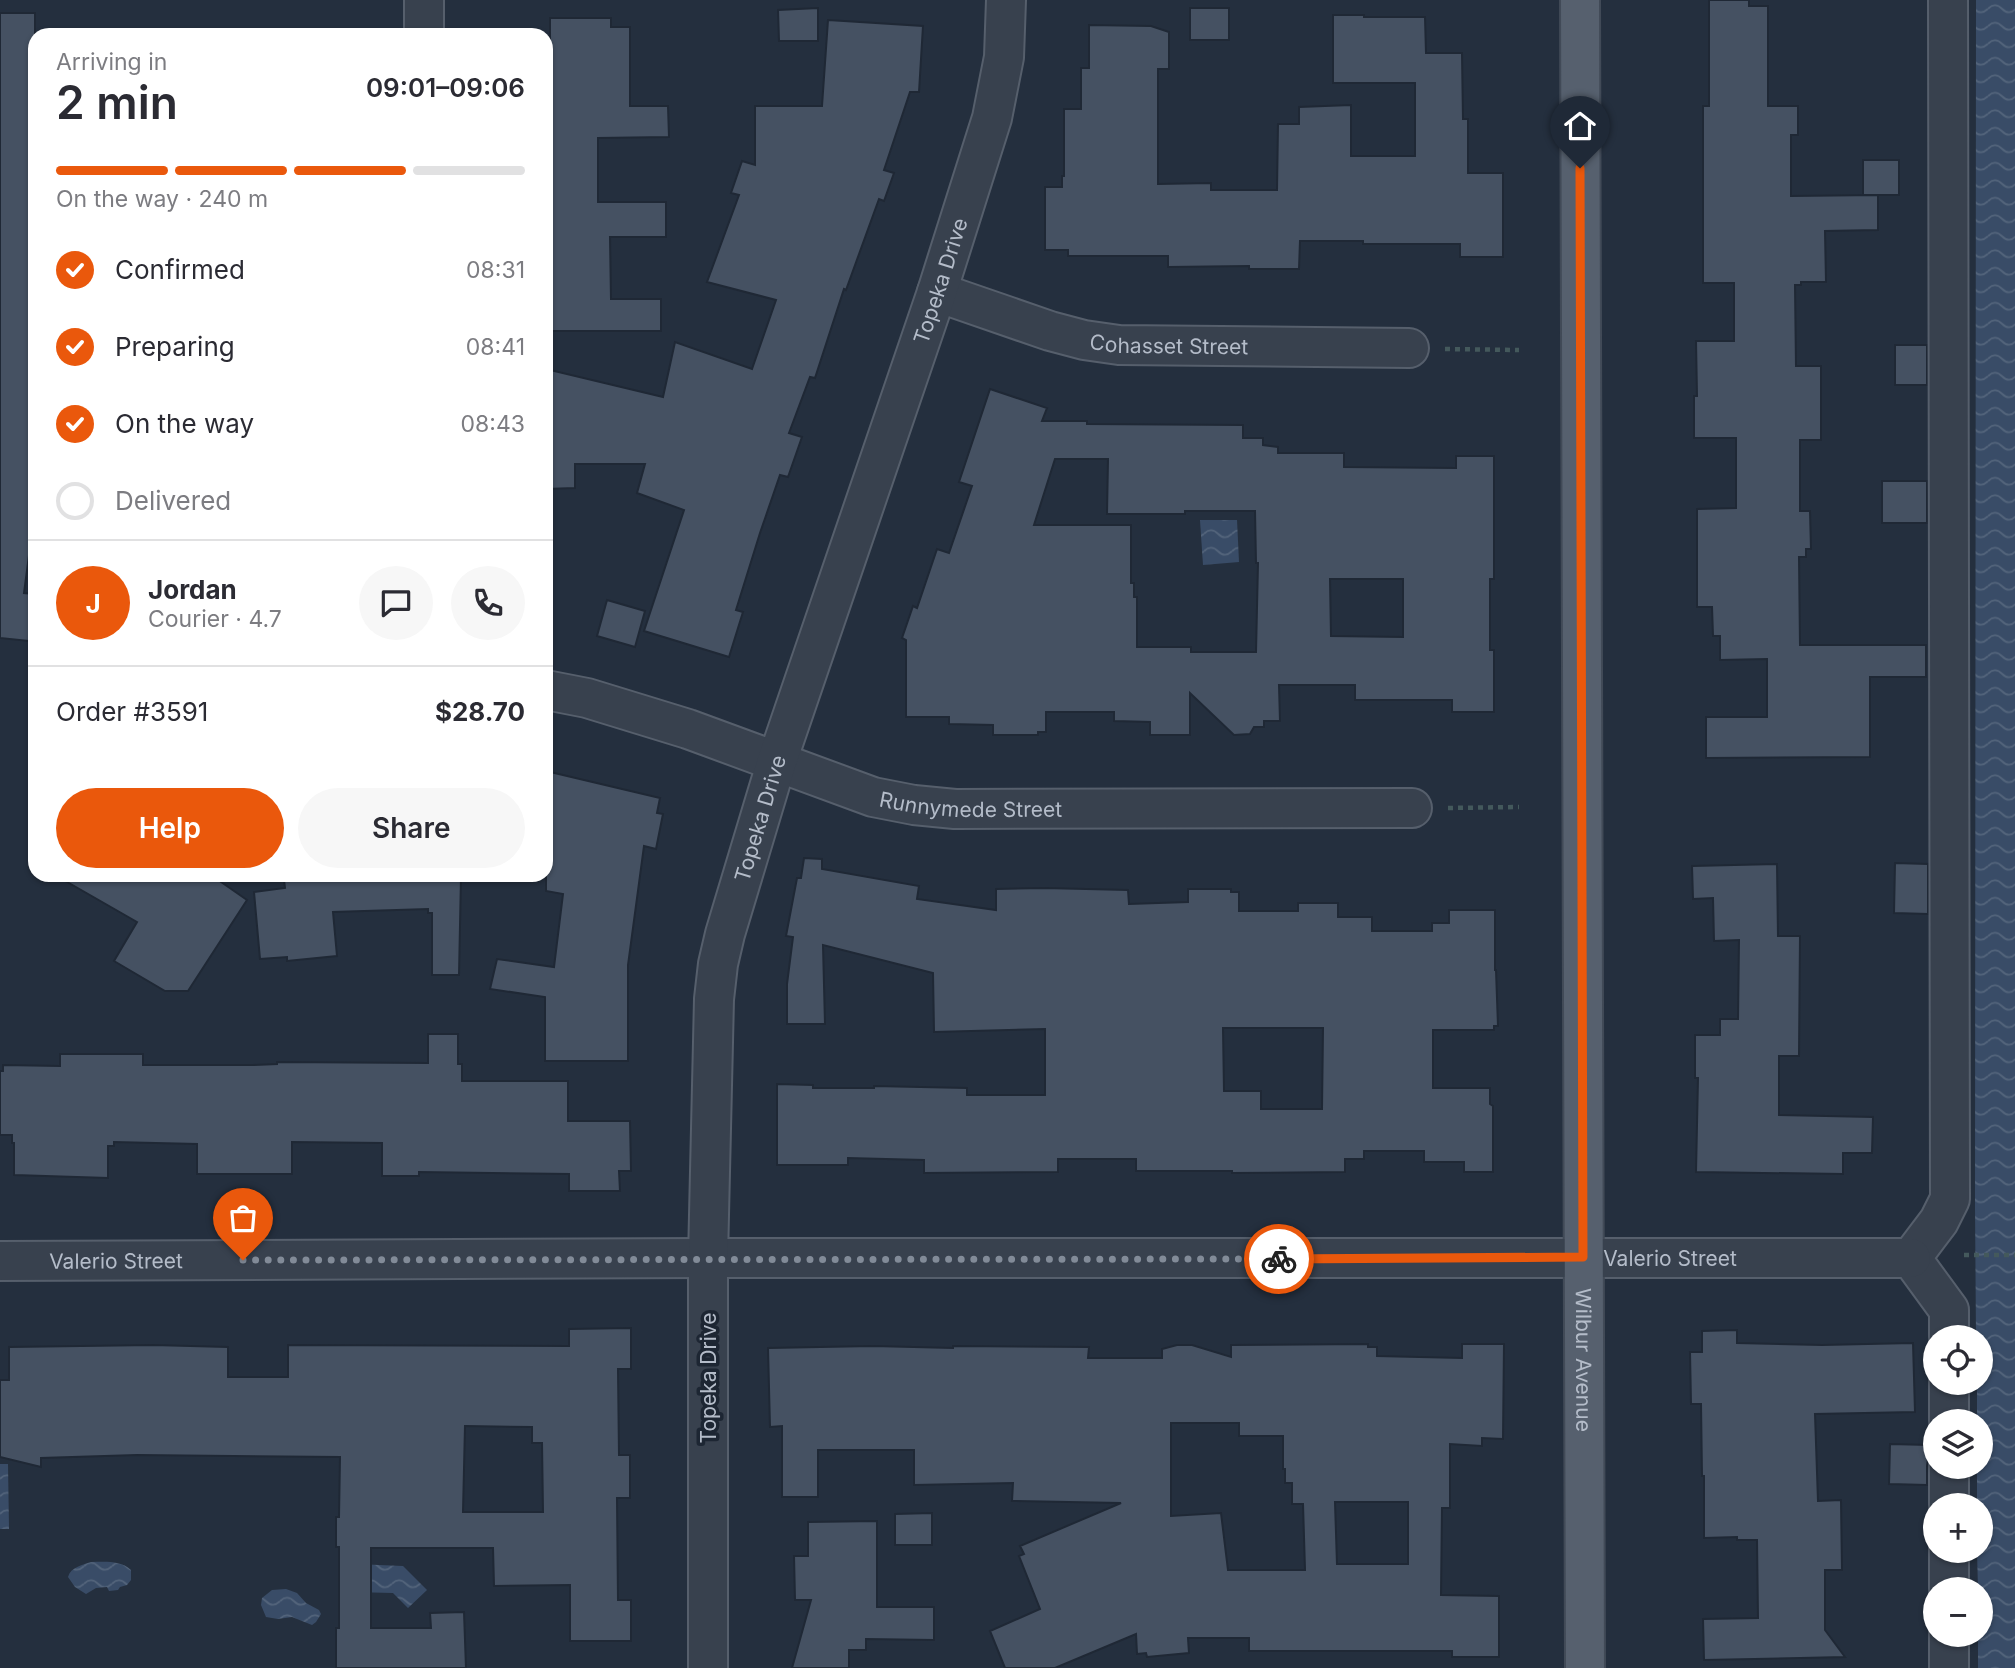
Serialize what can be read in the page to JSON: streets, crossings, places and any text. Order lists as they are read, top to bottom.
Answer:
{
  "streets": {
    "main road": ["Wilbur Avenue"],
    "street": [
      "Topeka Drive",
      "Cohasset Street",
      "Runnymede Street",
      "Valerio Street"
    ]
  },
  "crossings": [
    ["Topeka Drive", "Cohasset Street"],
    ["Topeka Drive", "Runnymede Street"],
    ["Topeka Drive", "Valerio Street"],
    ["Valerio Street", "Wilbur Avenue"]
  ],
  "page": {
    "heading": ["2 min", "Arriving in", "09:01–09:06"],
    "panel": [
      "Jordan",
      "Courier · 4.7",
      "Order #3591",
      "$28.70"
    ],
    "bar": "On the way · 240 m",
    "list": [
      ["Confirmed", "08:31"],
      ["Preparing", "08:41"],
      ["On the way", "08:43"],
      "Delivered"
    ],
    "round": "J",
    "buttons": ["Help", "Share"],
    "map_buttons": ["+", "−"]
  }
}
